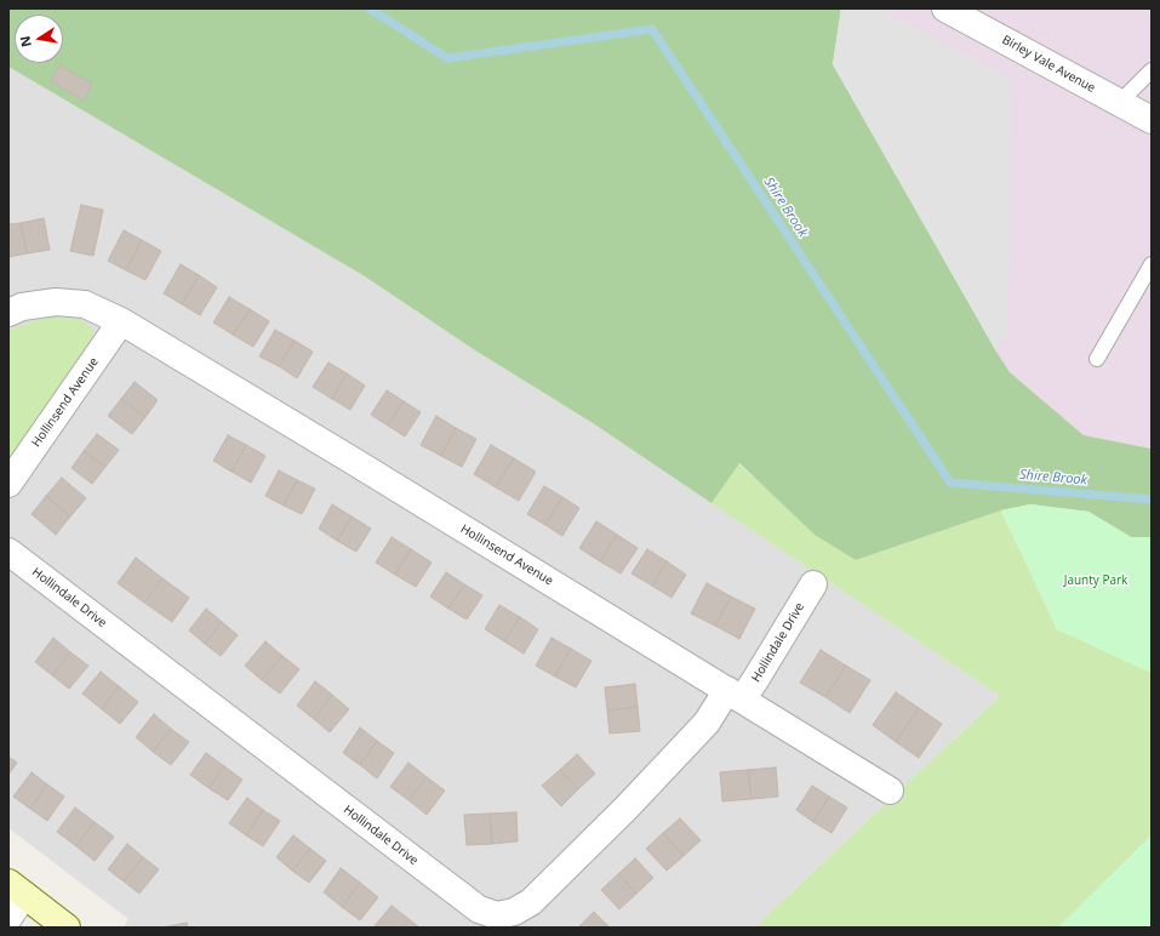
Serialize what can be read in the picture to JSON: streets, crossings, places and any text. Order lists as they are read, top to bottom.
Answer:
{
  "streets": {
    "street": ["Birley Vale Avenue", "Hollinsend Avenue", "Hollindale Drive"]
  },
  "crossings": [
    ["Hollinsend Avenue", "Hollindale Drive"]
  ],
  "water": ["Shire Brook"],
  "parks": ["Jaunty Park"],
  "north": "left"
}
